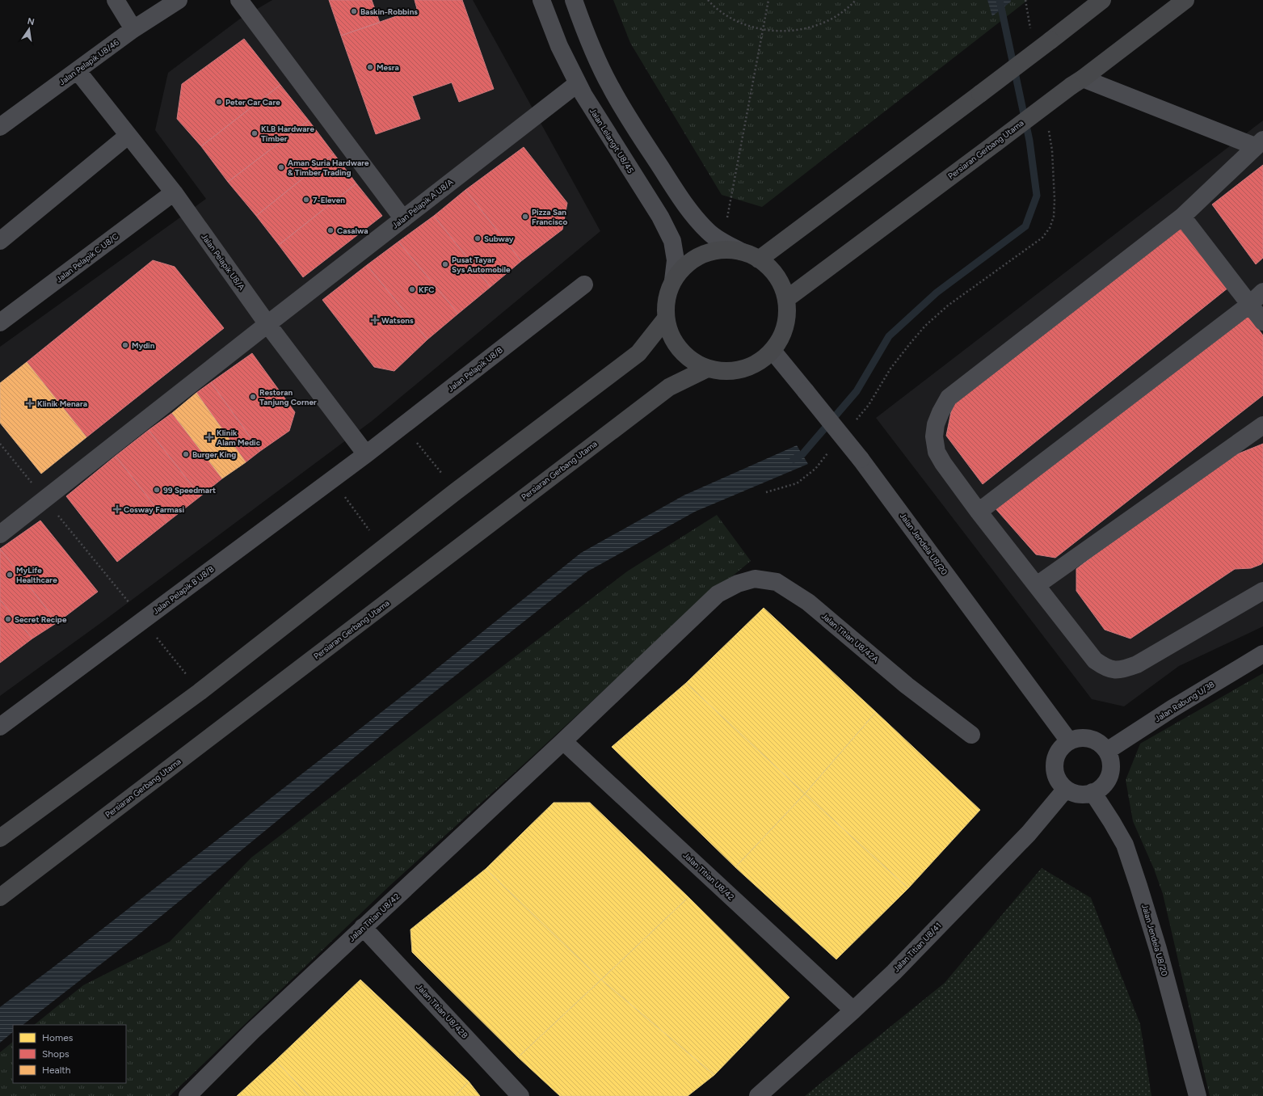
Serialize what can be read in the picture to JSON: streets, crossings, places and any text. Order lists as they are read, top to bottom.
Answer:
{
  "streets": {
    "main road": ["Persiaran Gerbang Utama"],
    "street": [
      "Jalan Pelapik U8/46",
      "Jalan Lelangit U8/45",
      "Jalan Pelapik A U8/A",
      "Jalan Pelapik C U8/C",
      "Jalan Pelapik U8/A",
      "Jalan Pelapik U8/B",
      "Jalan Jendela U8/20",
      "Jalan Pelapik B U8/B",
      "Jalan Titian U8/42A",
      "Jalan Rabung U/38",
      "Jalan Titian U8/42",
      "Jalan Titian U8/41",
      "Jalan Titian U8/42B"
    ]
  },
  "crossings": [
    ["Jalan Pelapik U8/46", "Jalan Pelapik U8/A"],
    ["Jalan Lelangit U8/45", "Jalan Pelapik A U8/A"],
    ["Jalan Pelapik A U8/A", "Jalan Pelapik U8/A"],
    ["Jalan Pelapik C U8/C", "Jalan Pelapik U8/A"],
    ["Jalan Pelapik U8/A", "Jalan Pelapik U8/B"],
    ["Jalan Pelapik U8/A", "Jalan Pelapik B U8/B"],
    ["Jalan Pelapik U8/B", "Jalan Pelapik B U8/B"],
    ["Jalan Jendela U8/20", "Jalan Rabung U/38"],
    ["Jalan Jendela U8/20", "Jalan Titian U8/41"],
    ["Jalan Titian U8/42A", "Jalan Titian U8/42"],
    ["Jalan Rabung U/38", "Jalan Titian U8/41"],
    ["Jalan Titian U8/42", "Jalan Titian U8/41"],
    ["Jalan Titian U8/42", "Jalan Titian U8/42B"]
  ],
  "places": {
    "other": [
      "Baskin-Robbins",
      "Mesra",
      "Peter Car Care",
      "KLB Hardware Timber",
      "Aman Suria Hardware & Timber Trading",
      "7-Eleven",
      "Pizza San Francisco",
      "Casalwa",
      "Subway",
      "Pusat Tayar Sys Automobile",
      "KFC",
      "Mydin",
      "Restoran Tanjung Corner",
      "Burger King",
      "99 Speedmart",
      "MyLife Healthcare",
      "Secret Recipe"
    ],
    "health": [
      "Watsons",
      "Klinik Menara",
      "Klinik Alam Medic",
      "Cosway Farmasi"
    ]
  },
  "legend": ["Homes", "Shops", "Health"],
  "north": "top"
}
